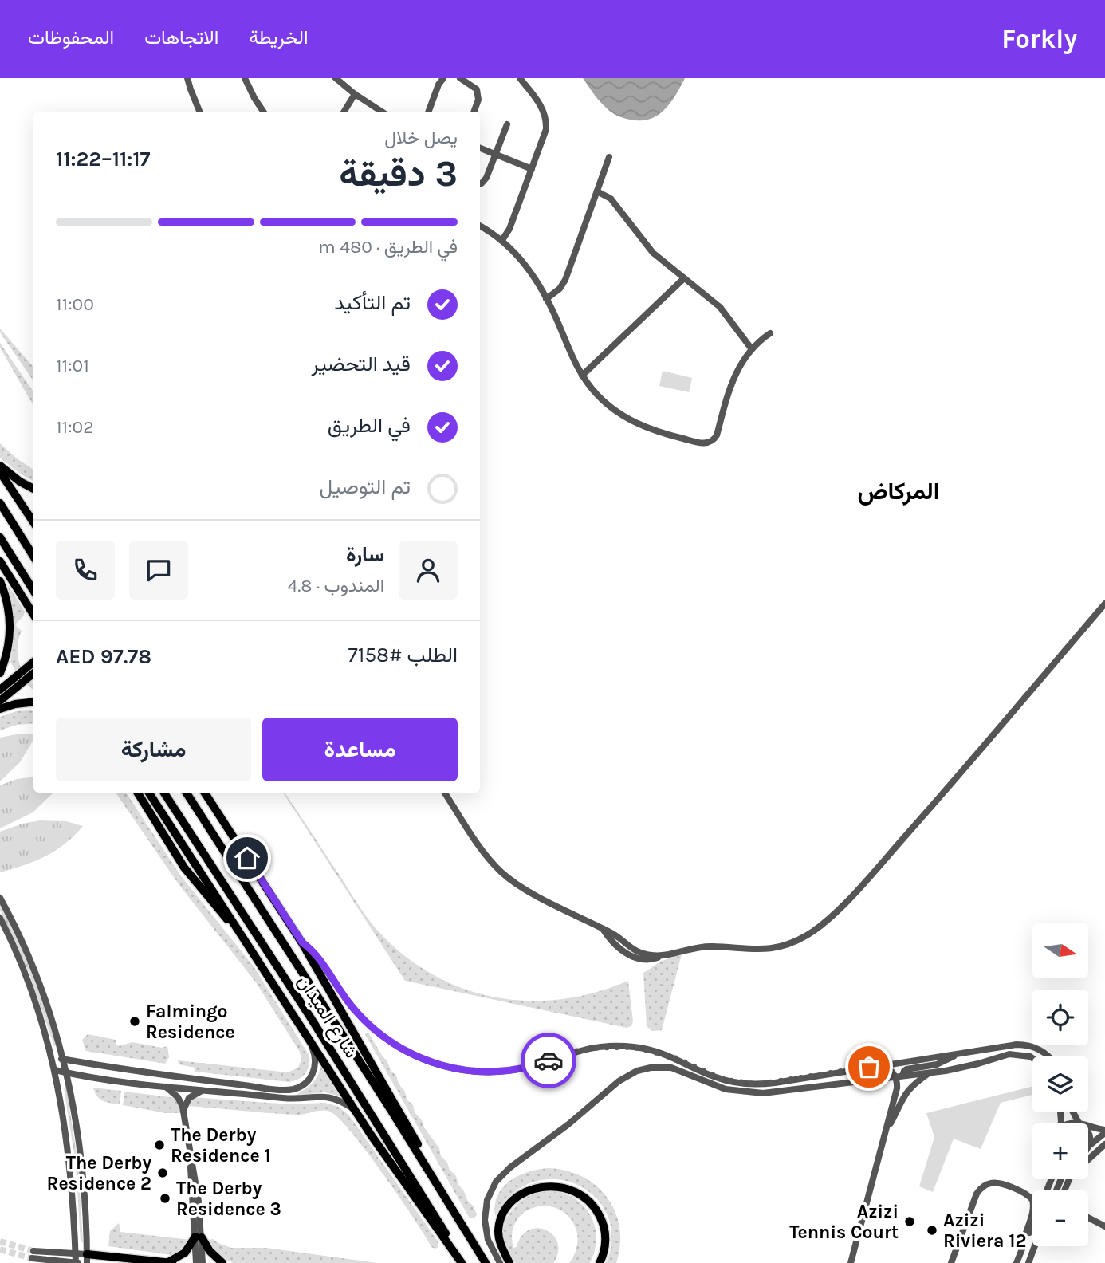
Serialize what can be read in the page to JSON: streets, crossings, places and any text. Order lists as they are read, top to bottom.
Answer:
{
  "streets": {
    "main road": ["شارع الميدان"]
  },
  "districts": ["المركاض"],
  "places": [
    "Falmingo Residence",
    "The Derby Residence 1",
    "The Derby Residence 2",
    "The Derby Residence 3",
    "Azizi Tennis Court",
    "Azizi Riviera 12"
  ],
  "north": "right",
  "page": {
    "header": "Forkly",
    "nav": ["الخريطة", "الاتجاهات", "المحفوظات"],
    "heading": ["3 دقيقة", "يصل خلال", "11:17–11:22"],
    "panel": [
      "سارة",
      "المندوب · 4.8",
      "الطلب #7158",
      "AED 97.78"
    ],
    "bar": "في الطريق · 480 m",
    "list": [
      ["تم التأكيد", "11:00"],
      ["قيد التحضير", "11:01"],
      ["في الطريق", "11:02"],
      "تم التوصيل"
    ],
    "buttons": ["مساعدة", "مشاركة"],
    "map_buttons": ["+", "−"]
  }
}
